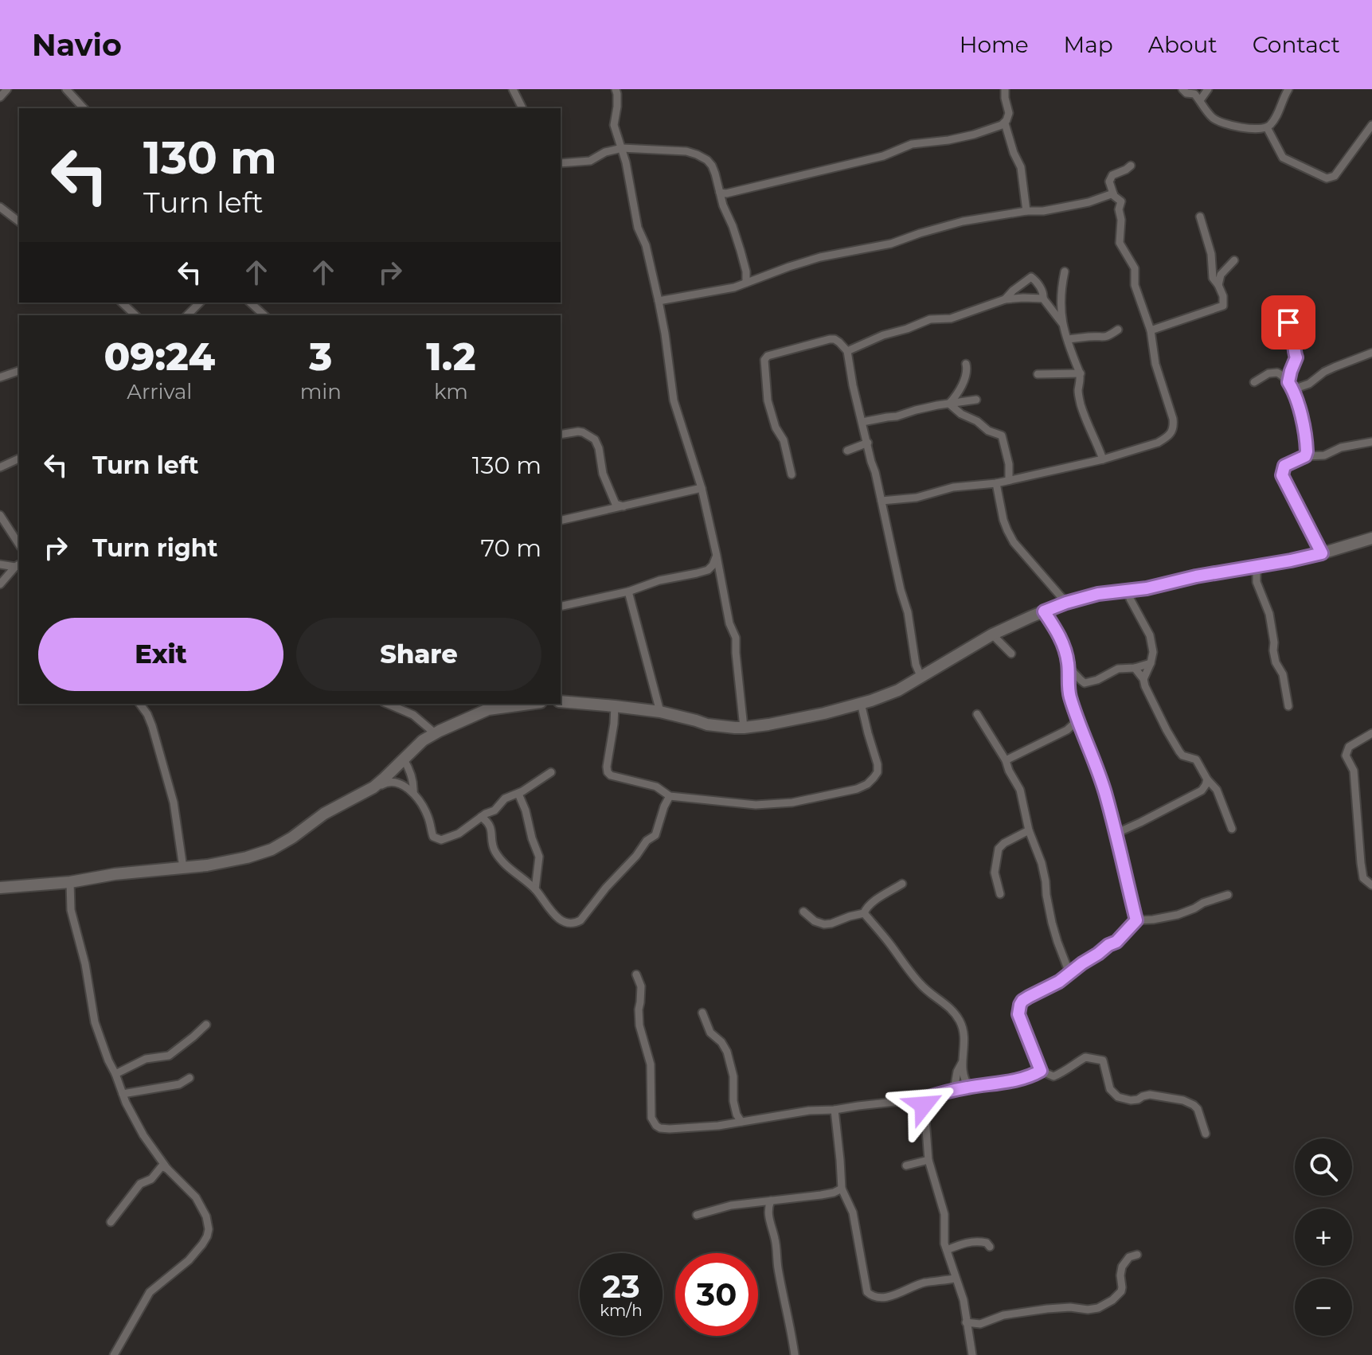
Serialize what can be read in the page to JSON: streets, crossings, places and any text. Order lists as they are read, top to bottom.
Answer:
{
  "page": {
    "header": "Navio",
    "nav": [
      "Home",
      "Map",
      "About",
      "Contact"
    ],
    "turn": ["130 m", "Turn left"],
    "eta": [
      "09:24",
      "Arrival",
      "3",
      "min",
      "1.2",
      "km"
    ],
    "list": [
      {
        "name": "Turn left",
        "value": "130 m"
      },
      {
        "name": "Turn right",
        "value": "70 m"
      }
    ],
    "buttons": ["Exit", "Share"],
    "map_buttons": ["+", "−"],
    "speed": "23 km/h",
    "limit": "30"
  }
}
